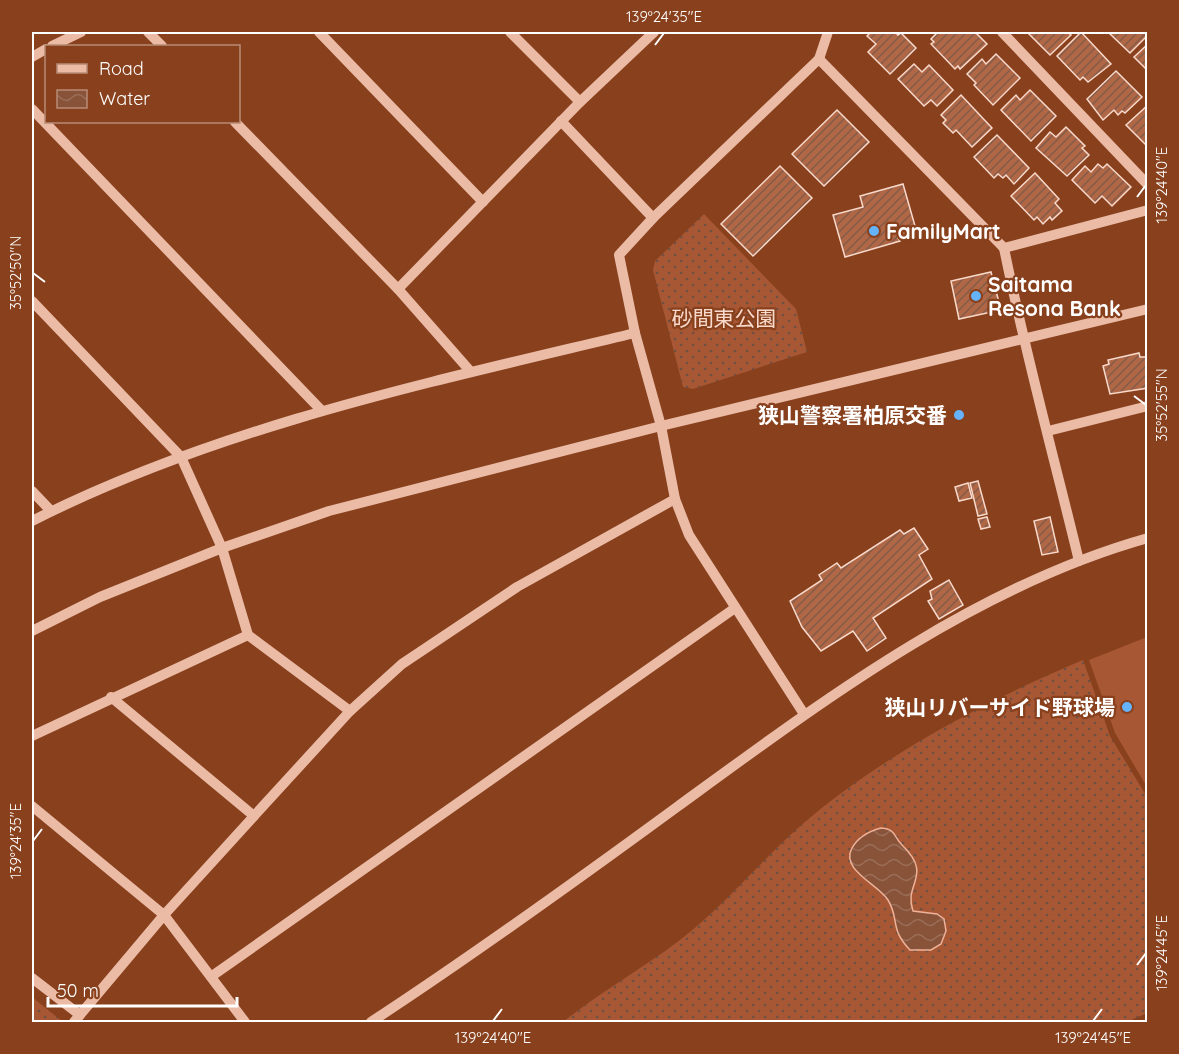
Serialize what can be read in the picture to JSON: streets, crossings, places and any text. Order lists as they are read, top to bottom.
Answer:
{
  "parks": ["砂間東公園"],
  "places": [
    "FamilyMart",
    "Saitama Resona Bank",
    "狭山警察署柏原交番",
    "狭山リバーサイド野球場"
  ],
  "legend": ["Road", "Water"],
  "scale_bar": "50 m",
  "coordinates": [
    "139°24'35\"E",
    "139°24'40\"E",
    "35°52'50\"N",
    "35°52'55\"N",
    "139°24'45\"E"
  ]
}
